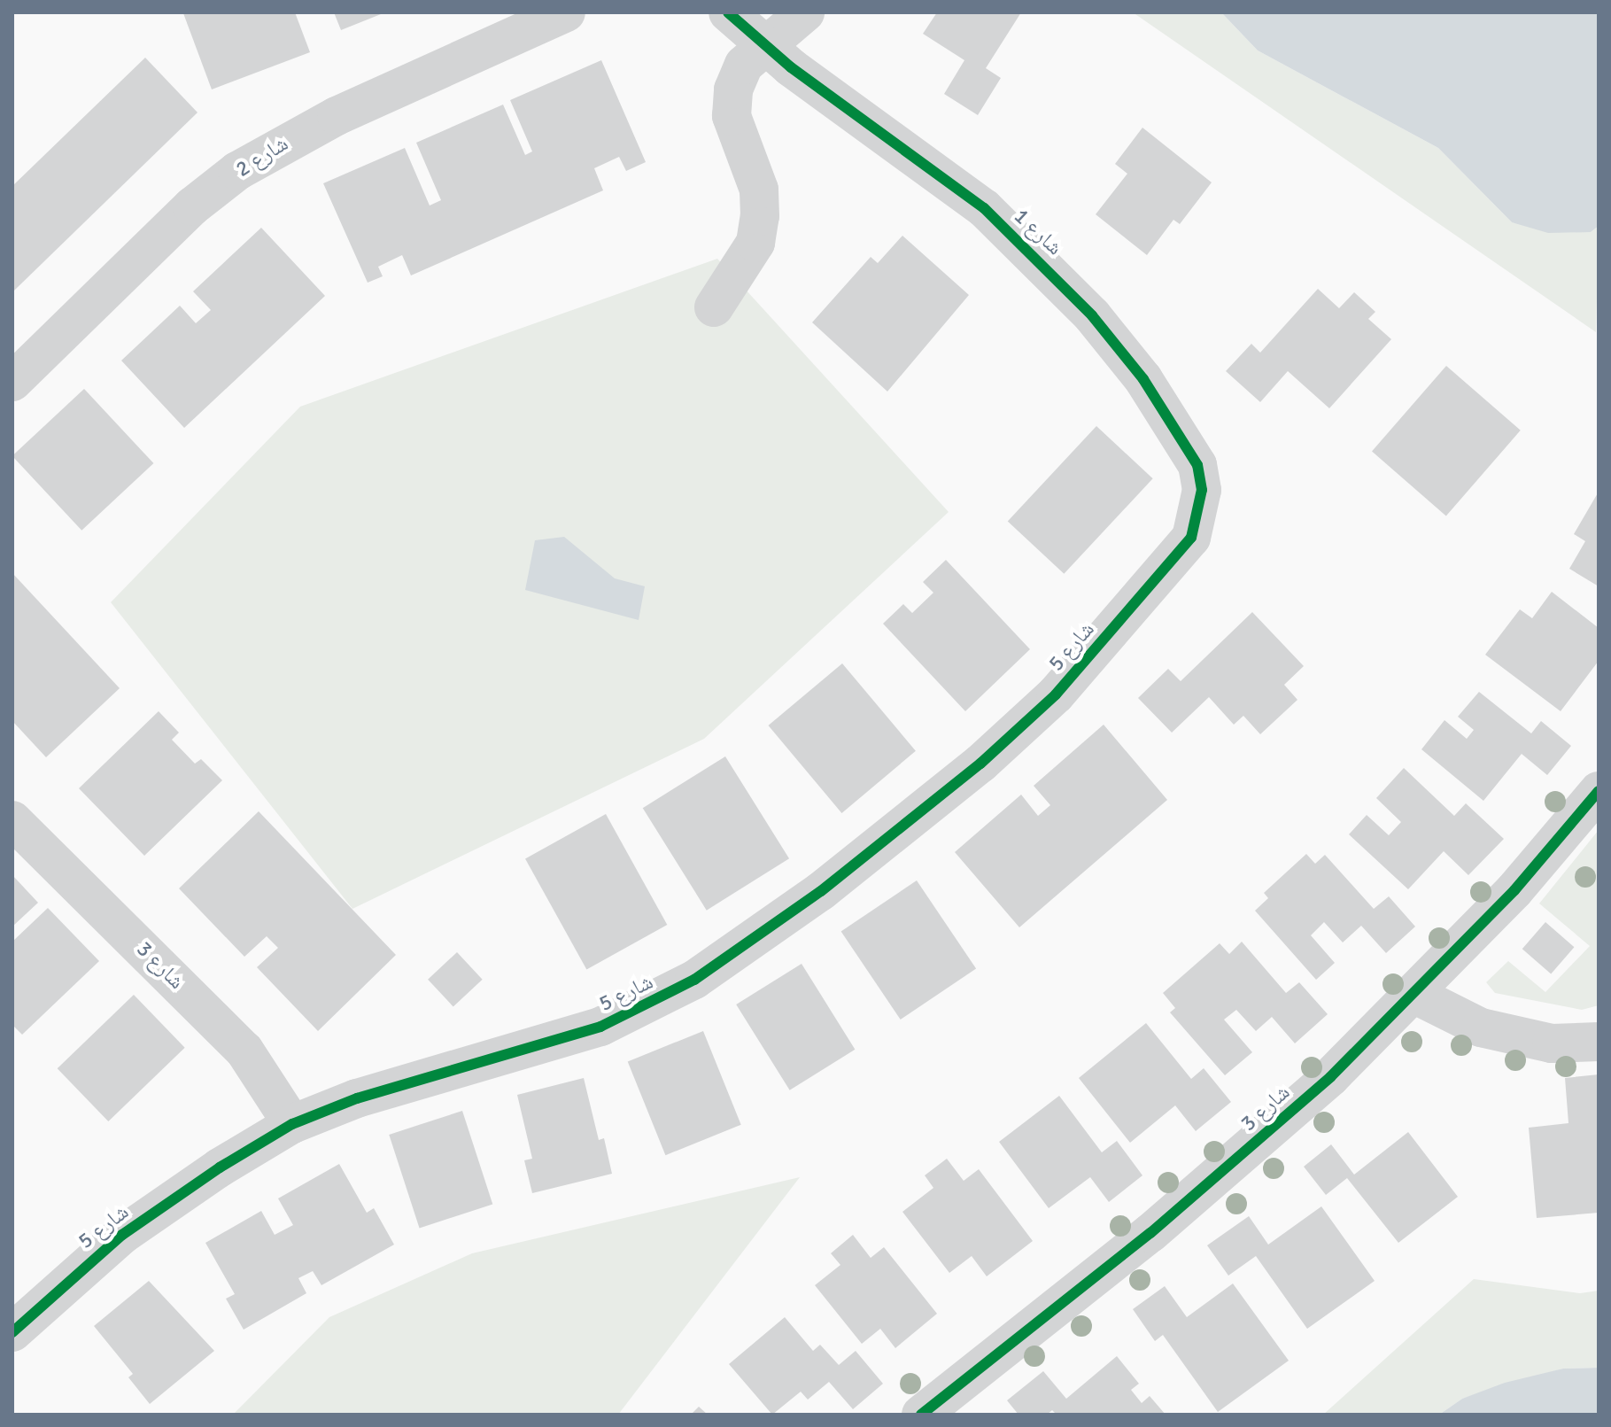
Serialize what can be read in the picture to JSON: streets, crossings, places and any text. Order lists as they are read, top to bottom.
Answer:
{
  "streets": {
    "street": [
      "شارع 2",
      "شارع 1",
      "شارع 5",
      "شارع 3"
    ]
  },
  "crossings": [
    ["شارع 1", "شارع 5"],
    ["شارع 5", "شارع 3"]
  ]
}
